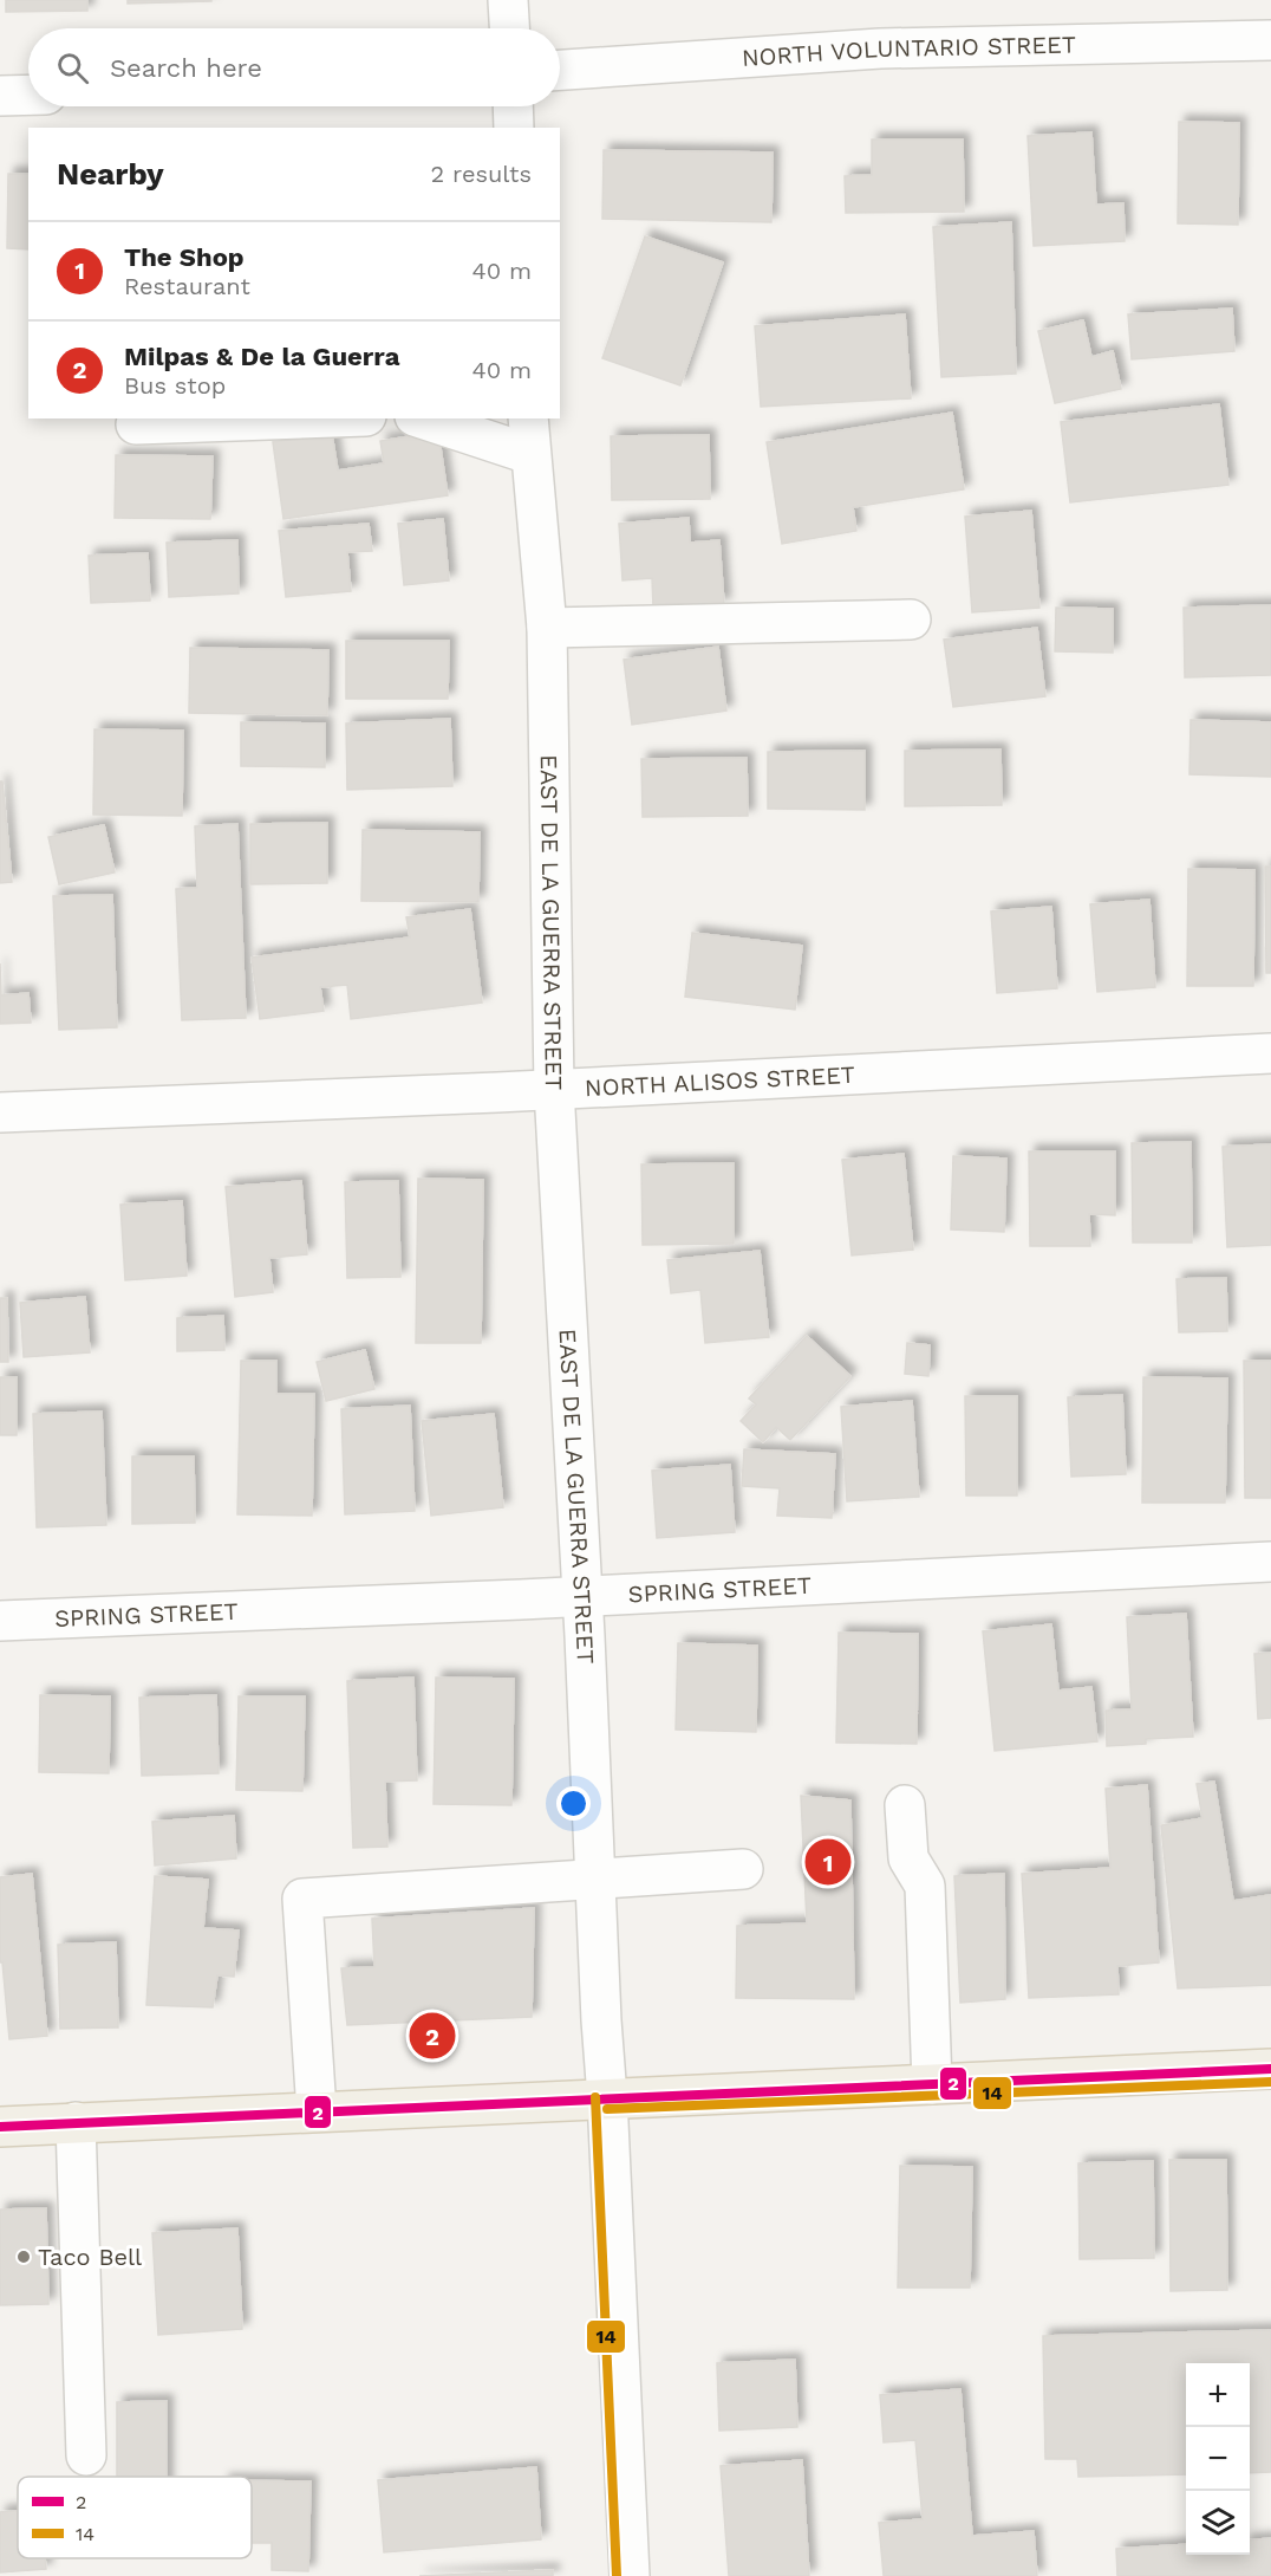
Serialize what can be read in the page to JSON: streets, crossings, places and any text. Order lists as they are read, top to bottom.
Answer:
{
  "streets": {
    "street": [
      "NORTH VOLUNTARIO STREET",
      "EAST DE LA GUERRA STREET",
      "NORTH ALISOS STREET",
      "SPRING STREET"
    ]
  },
  "crossings": [
    ["EAST DE LA GUERRA STREET", "NORTH ALISOS STREET"],
    ["EAST DE LA GUERRA STREET", "SPRING STREET"]
  ],
  "places": ["Taco Bell"],
  "lines": ["transit line 2", "transit line 14"],
  "legend": ["2", "14"],
  "page": {
    "search": "Search here",
    "heading": ["Nearby", "2 results"],
    "list": [
      {
        "mark": "1",
        "name": "The Shop",
        "note": "Restaurant",
        "value": "40 m"
      },
      {
        "mark": "2",
        "name": "Milpas & De la Guerra",
        "note": "Bus stop",
        "value": "40 m"
      }
    ],
    "pins": ["1", "2"],
    "map_buttons": ["+", "−"]
  }
}
